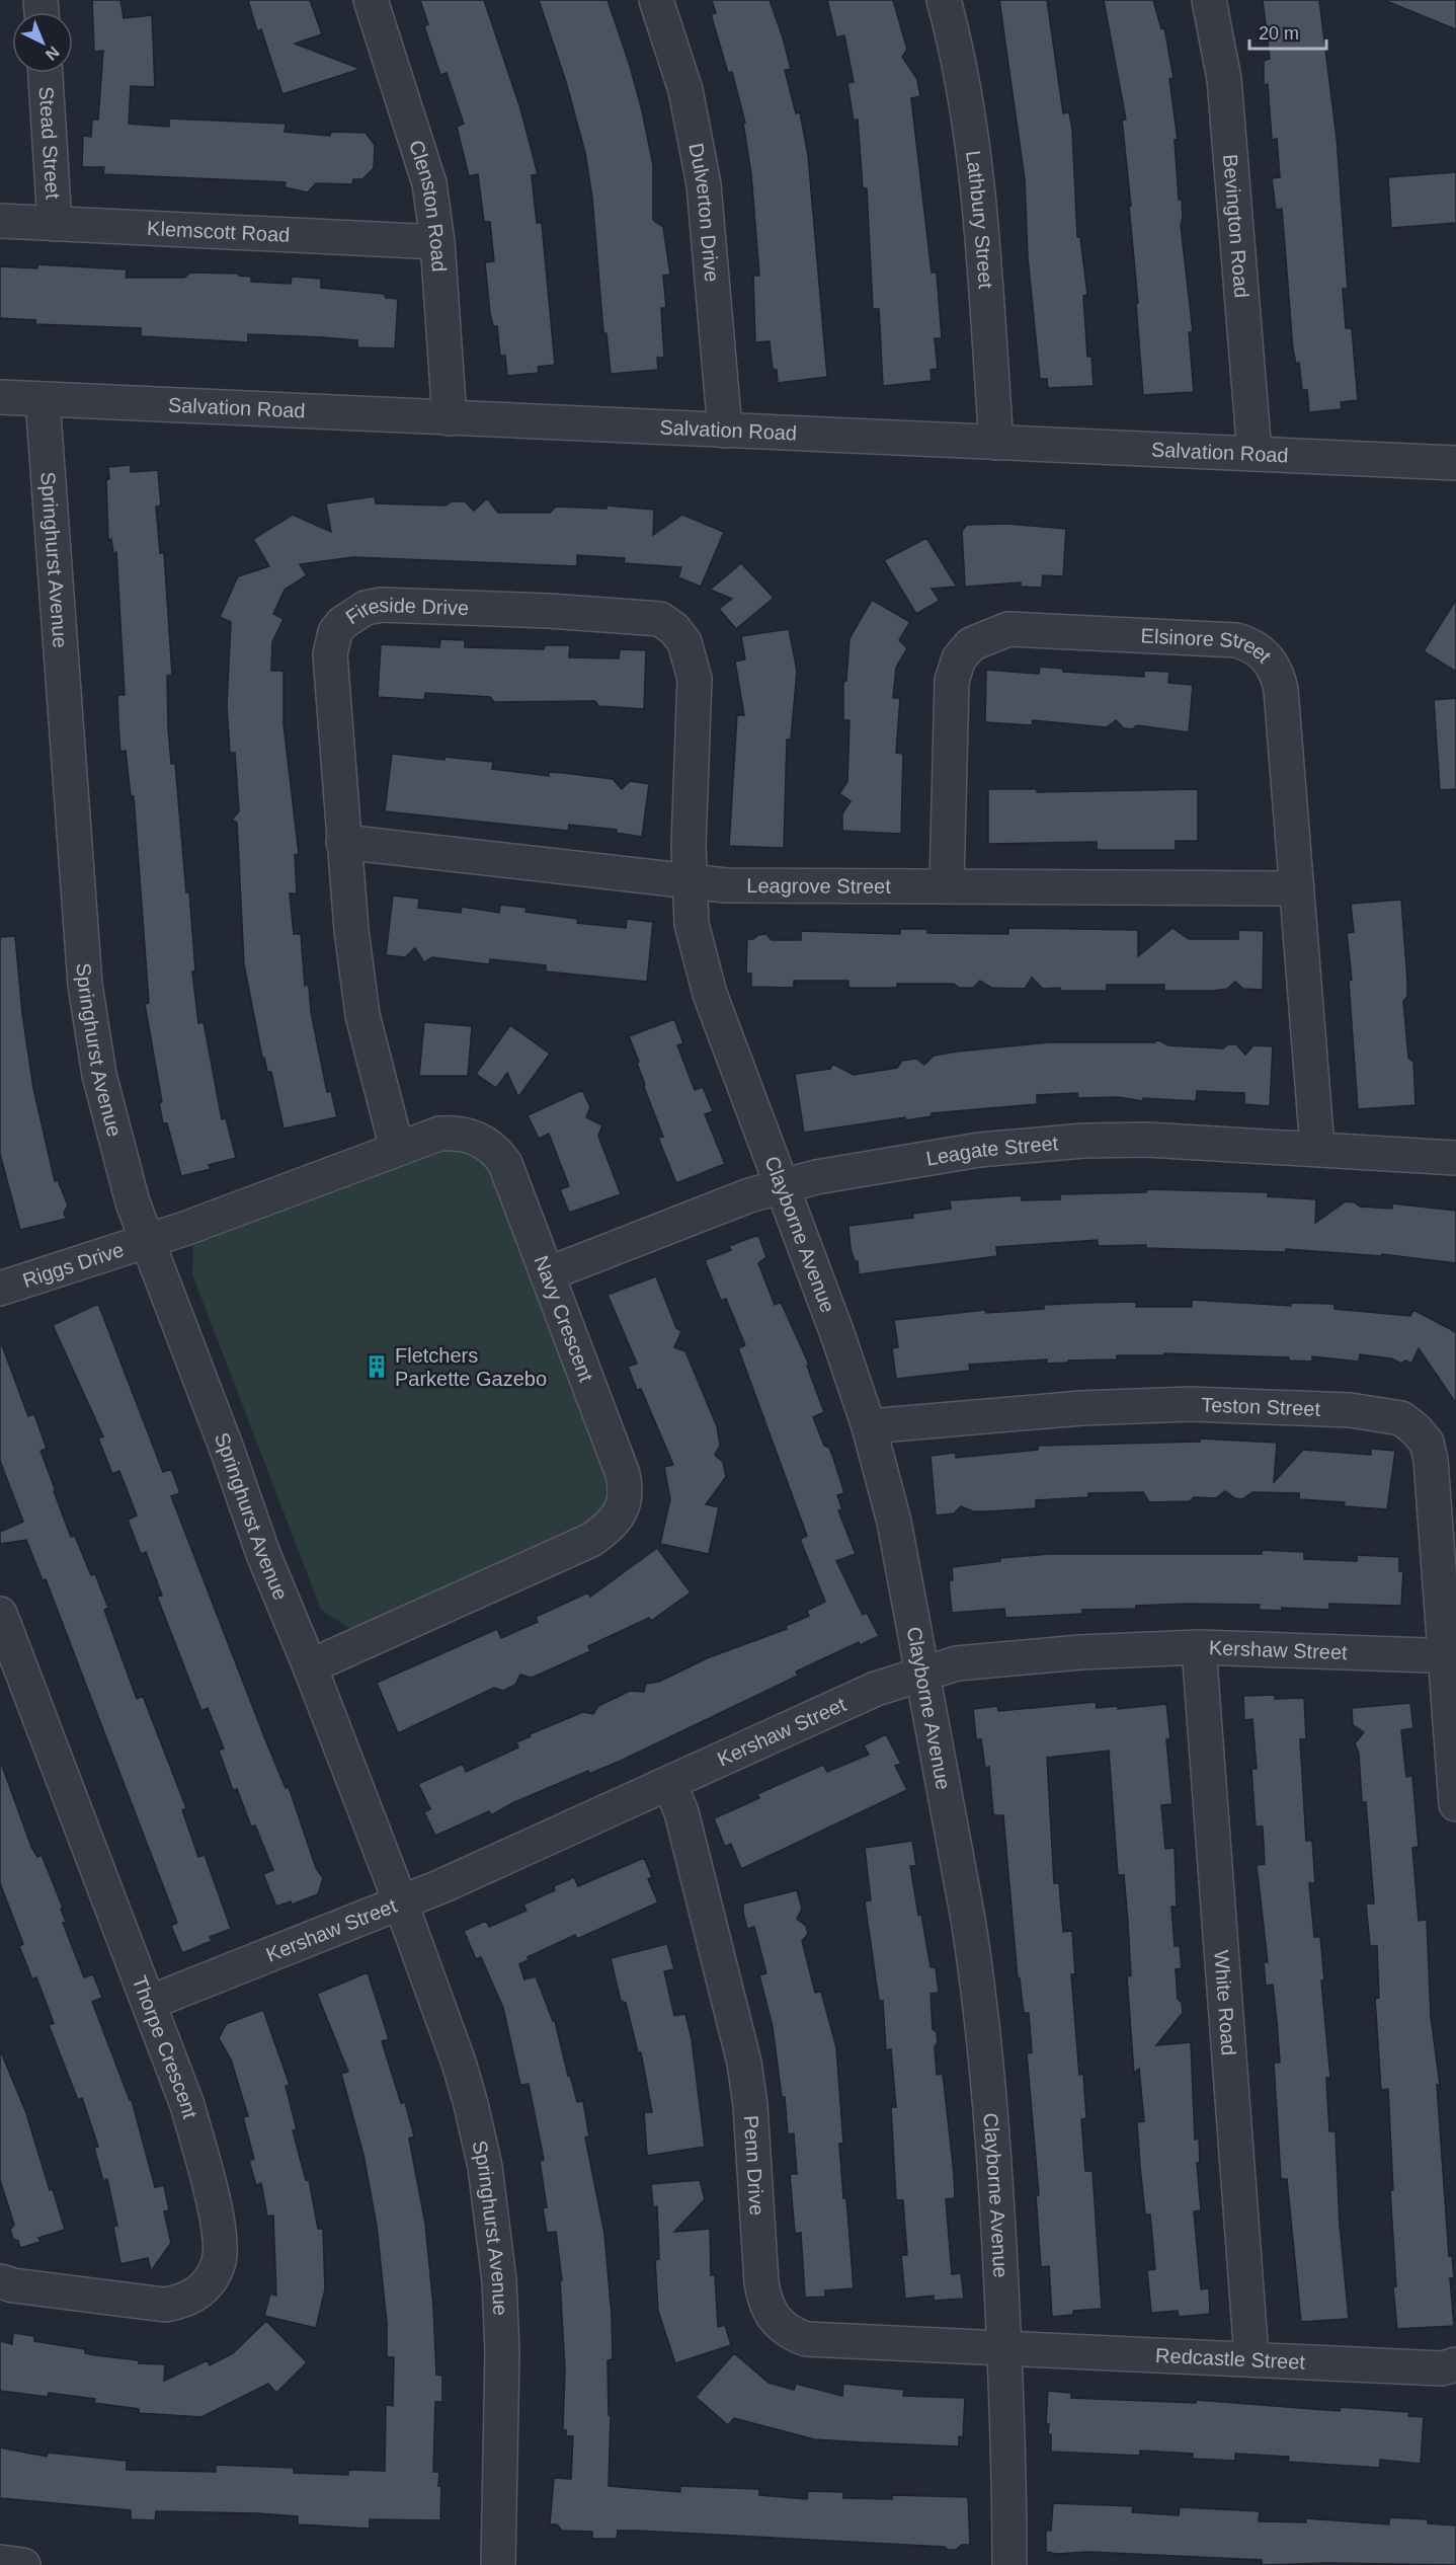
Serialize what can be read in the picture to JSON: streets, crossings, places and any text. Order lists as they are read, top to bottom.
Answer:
{
  "streets": {
    "street": [
      "Stead Street",
      "Clenston Road",
      "Dulverton Drive",
      "Lathbury Street",
      "Bevington Road",
      "Klemscott Road",
      "Salvation Road",
      "Springhurst Avenue",
      "Fireside Drive",
      "Elsinore Street",
      "Leagrove Street",
      "Leagate Street",
      "Clayborne Avenue",
      "Riggs Drive",
      "Navy Crescent",
      "Teston Street",
      "Kershaw Street",
      "White Road",
      "Thorpe Crescent",
      "Penn Drive",
      "Redcastle Street"
    ]
  },
  "crossings": [
    ["Stead Street", "Klemscott Road"],
    ["Clenston Road", "Klemscott Road"],
    ["Clenston Road", "Salvation Road"],
    ["Dulverton Drive", "Salvation Road"],
    ["Lathbury Street", "Salvation Road"],
    ["Bevington Road", "Salvation Road"],
    ["Salvation Road", "Springhurst Avenue"],
    ["Springhurst Avenue", "Riggs Drive"],
    ["Springhurst Avenue", "Navy Crescent"],
    ["Springhurst Avenue", "Kershaw Street"],
    ["Fireside Drive", "Leagrove Street"],
    ["Fireside Drive", "Clayborne Avenue"],
    ["Fireside Drive", "Navy Crescent"],
    ["Elsinore Street", "Leagrove Street"],
    ["Elsinore Street", "Leagate Street"],
    ["Leagrove Street", "Clayborne Avenue"],
    ["Leagate Street", "Clayborne Avenue"],
    ["Leagate Street", "Navy Crescent"],
    ["Clayborne Avenue", "Teston Street"],
    ["Clayborne Avenue", "Kershaw Street"],
    ["Clayborne Avenue", "Penn Drive"],
    ["Clayborne Avenue", "Redcastle Street"],
    ["Riggs Drive", "Navy Crescent"],
    ["Teston Street", "Kershaw Street"],
    ["Kershaw Street", "White Road"],
    ["Kershaw Street", "Thorpe Crescent"],
    ["Kershaw Street", "Penn Drive"],
    ["White Road", "Redcastle Street"],
    ["Penn Drive", "Redcastle Street"]
  ],
  "places": {
    "building": ["Fletchers Parkette Gazebo"]
  },
  "scale_bar": "20 m",
  "north": "bottom right"
}
